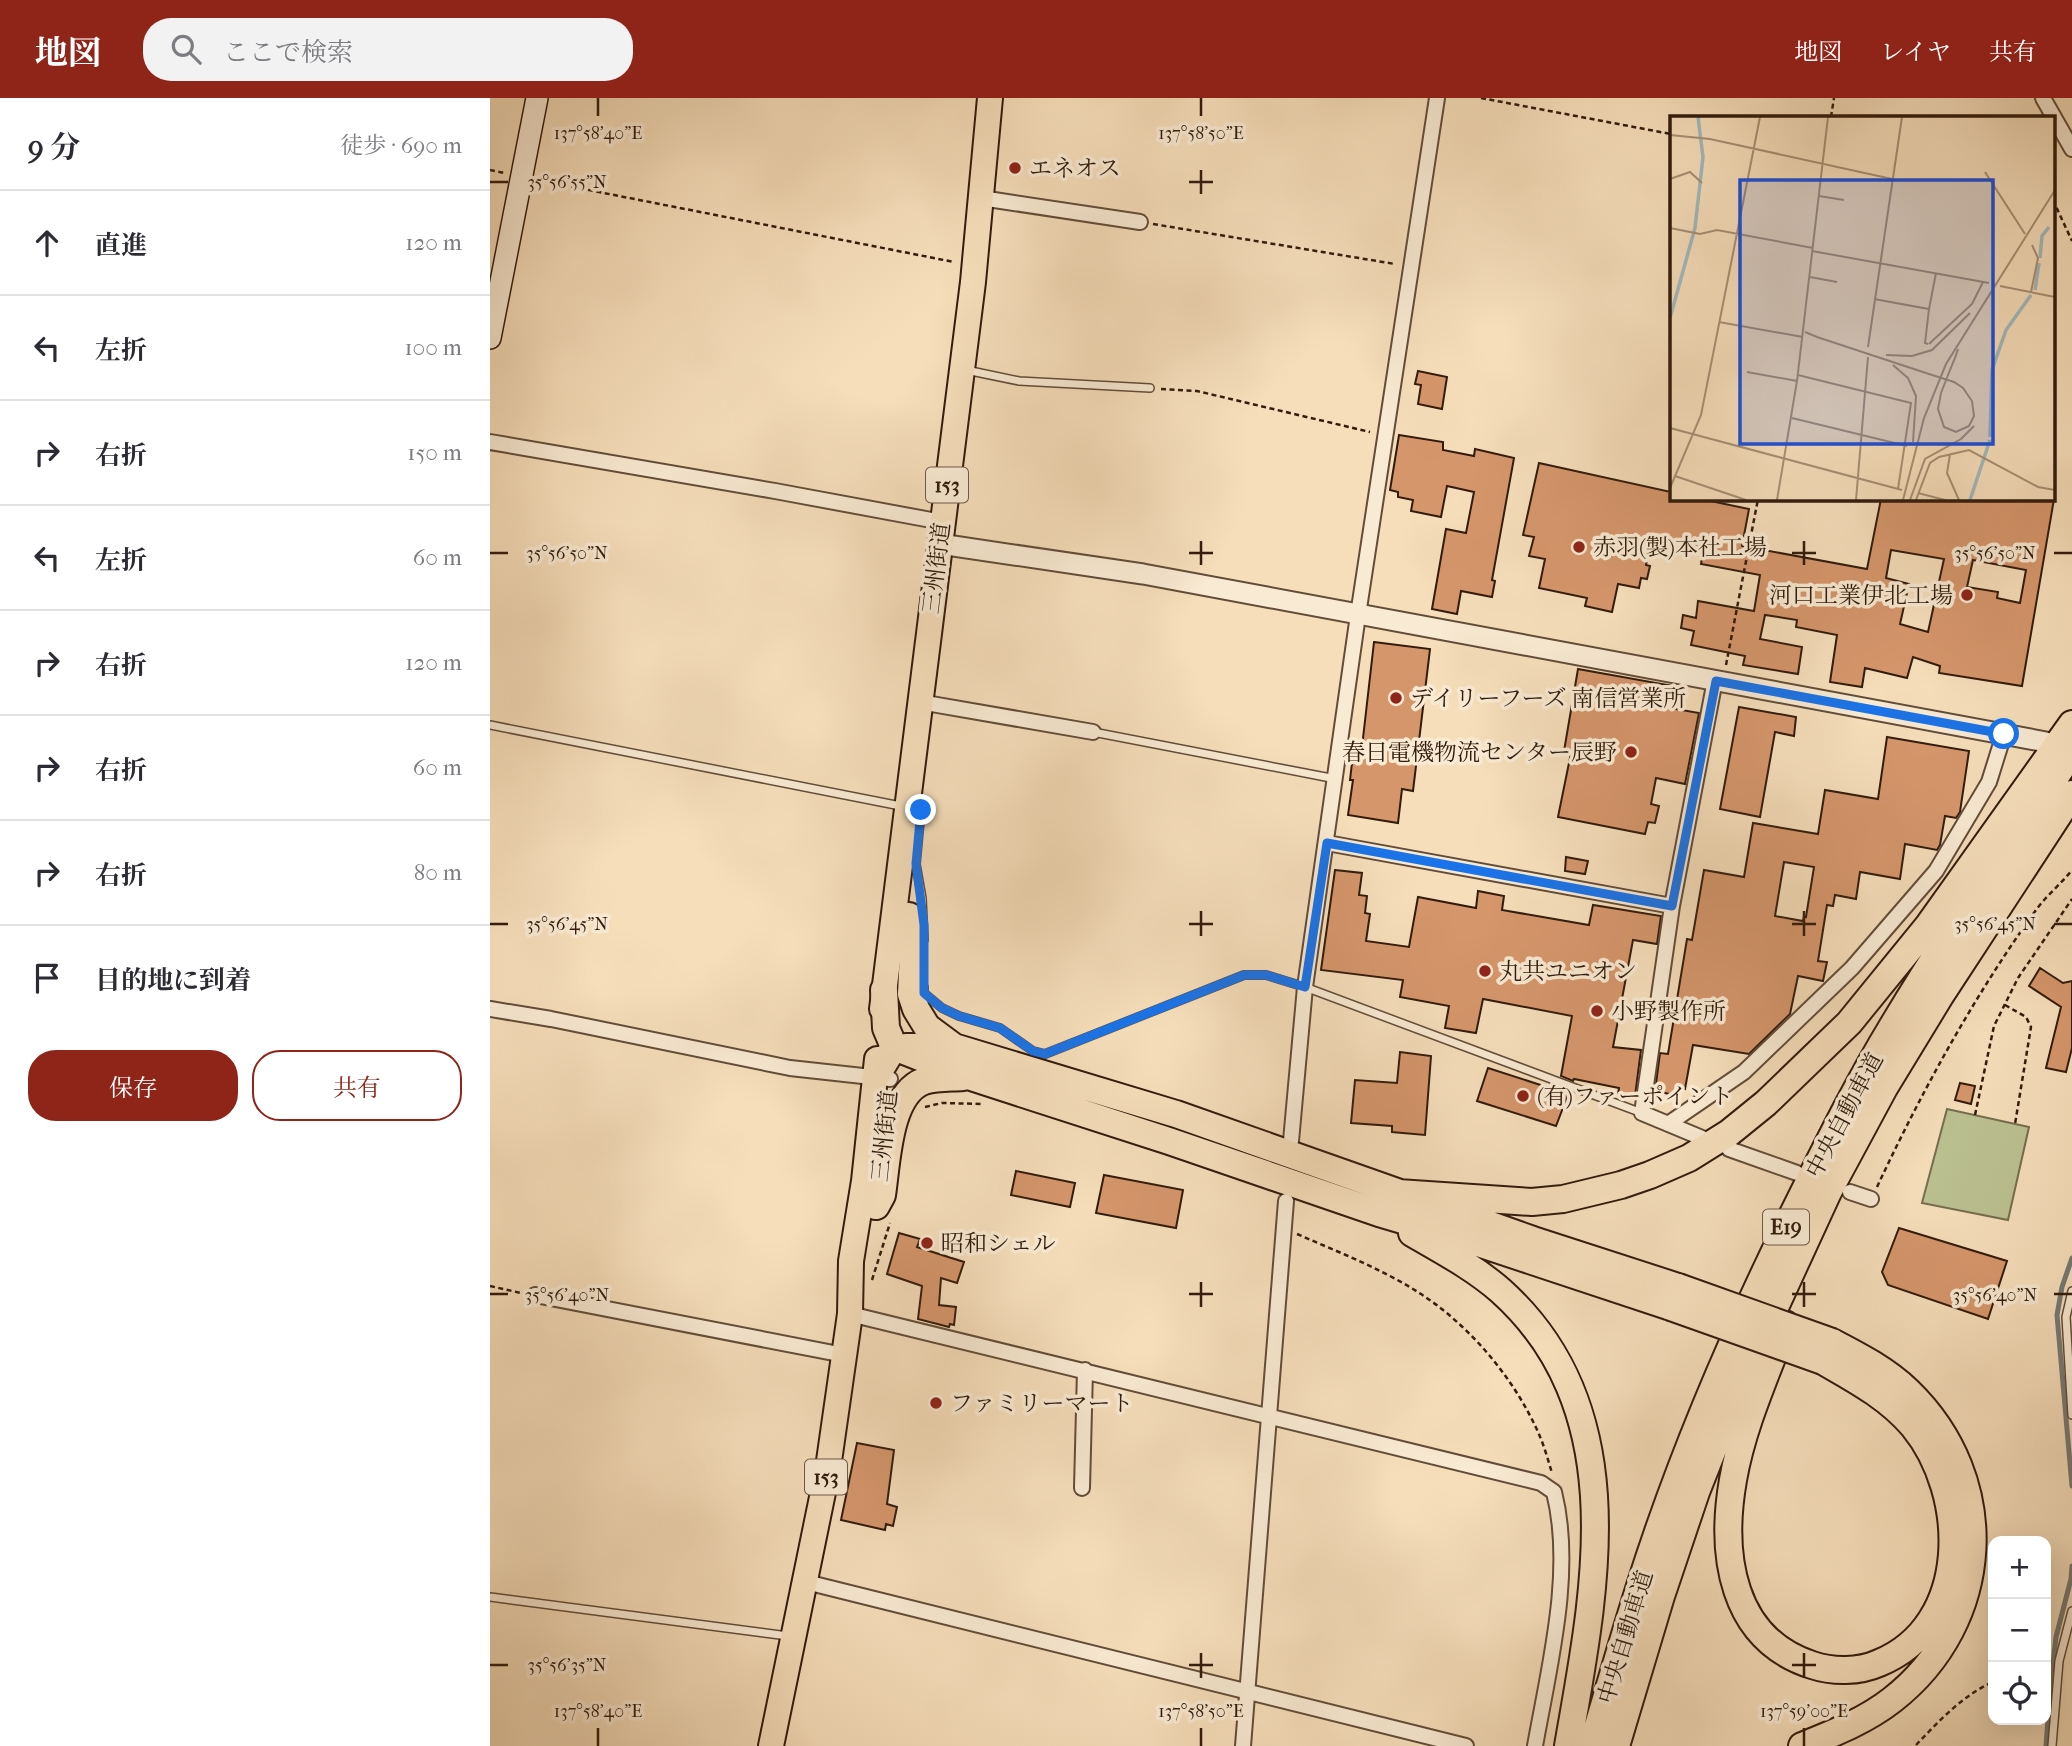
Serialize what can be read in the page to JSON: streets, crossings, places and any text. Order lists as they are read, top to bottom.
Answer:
{
  "streets": {
    "highway": [
      "153",
      "三州街道",
      "中央自動車道",
      "E19"
    ]
  },
  "places": [
    "エネオス",
    "赤羽(製)本社工場",
    "河口工業伊北工場",
    "デイリーフーズ 南信営業所",
    "春日電機物流センター辰野",
    "丸共ユニオン",
    "小野製作所",
    "(有)ファーポイント",
    "昭和シェル",
    "ファミリーマート"
  ],
  "page": {
    "header": "地図",
    "search": "ここで検索",
    "nav": ["地図", "レイヤ", "共有"],
    "heading": ["9 分", "徒歩 · 690 m"],
    "list": [
      ["直進", "120 m"],
      ["左折", "100 m"],
      ["右折", "150 m"],
      ["左折", "60 m"],
      ["右折", "120 m"],
      ["右折", "60 m"],
      ["右折", "80 m"],
      "目的地に到着"
    ],
    "buttons": ["保存", "共有"],
    "map_buttons": ["+", "−"]
  },
  "coordinates": [
    "137°58'40\"E",
    "137°58'50\"E",
    "35°56'55\"N",
    "35°56'50\"N",
    "35°56'45\"N",
    "35°56'40\"N",
    "35°56'35\"N",
    "137°59'00\"E"
  ]
}
